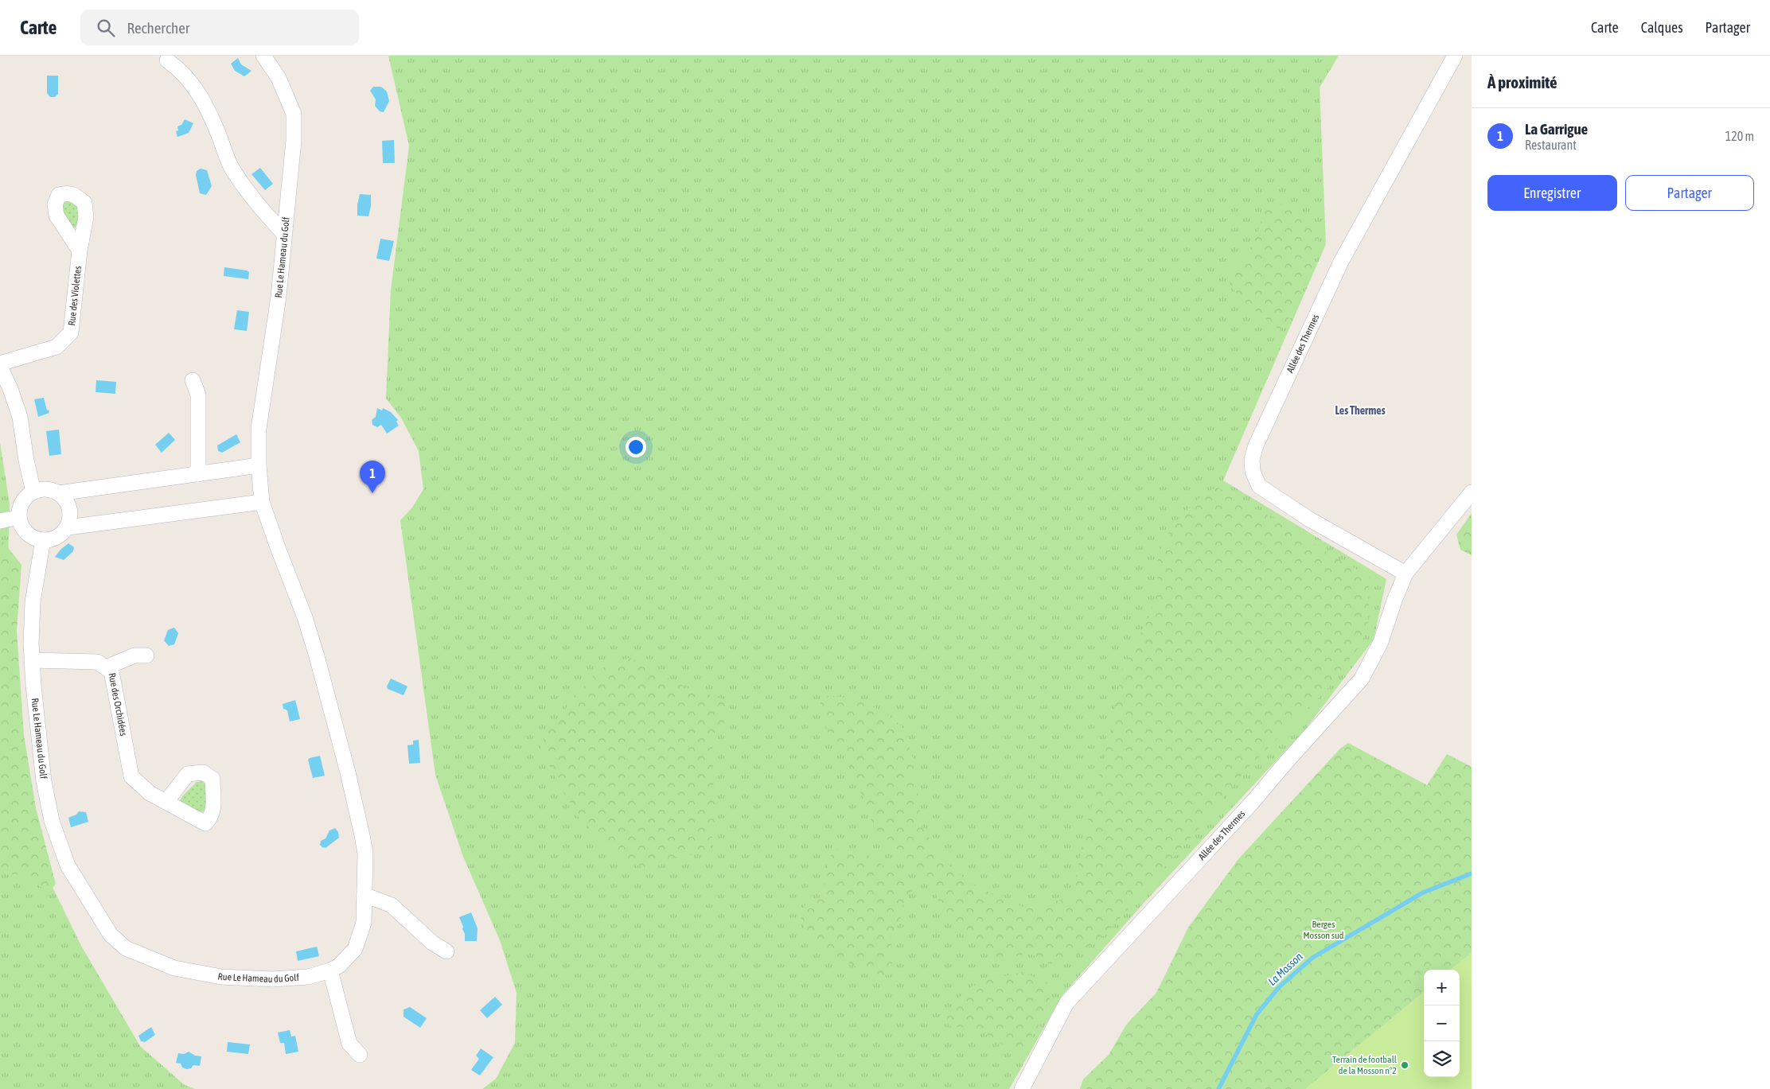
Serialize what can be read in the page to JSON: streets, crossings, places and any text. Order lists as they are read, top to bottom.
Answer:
{
  "streets": {
    "street": [
      "Rue Le Hameau du Golf",
      "Rue des Violettes",
      "Allée des Thermes",
      "Rue des Orchidées"
    ]
  },
  "crossings": [
    ["Rue Le Hameau du Golf", "Rue des Orchidées"]
  ],
  "districts": ["Les Thermes"],
  "water": ["La Mosson"],
  "parks": ["Berges Mosson sud"],
  "places": ["Terrain de football de la Mosson n°2"],
  "page": {
    "header": "Carte",
    "search": "Rechercher",
    "nav": ["Carte", "Calques", "Partager"],
    "heading": "À proximité",
    "list": [
      {
        "mark": "1",
        "name": "La Garrigue",
        "note": "Restaurant",
        "value": "120 m"
      }
    ],
    "buttons": ["Enregistrer", "Partager"],
    "pins": "1",
    "map_buttons": ["+", "−"]
  }
}
